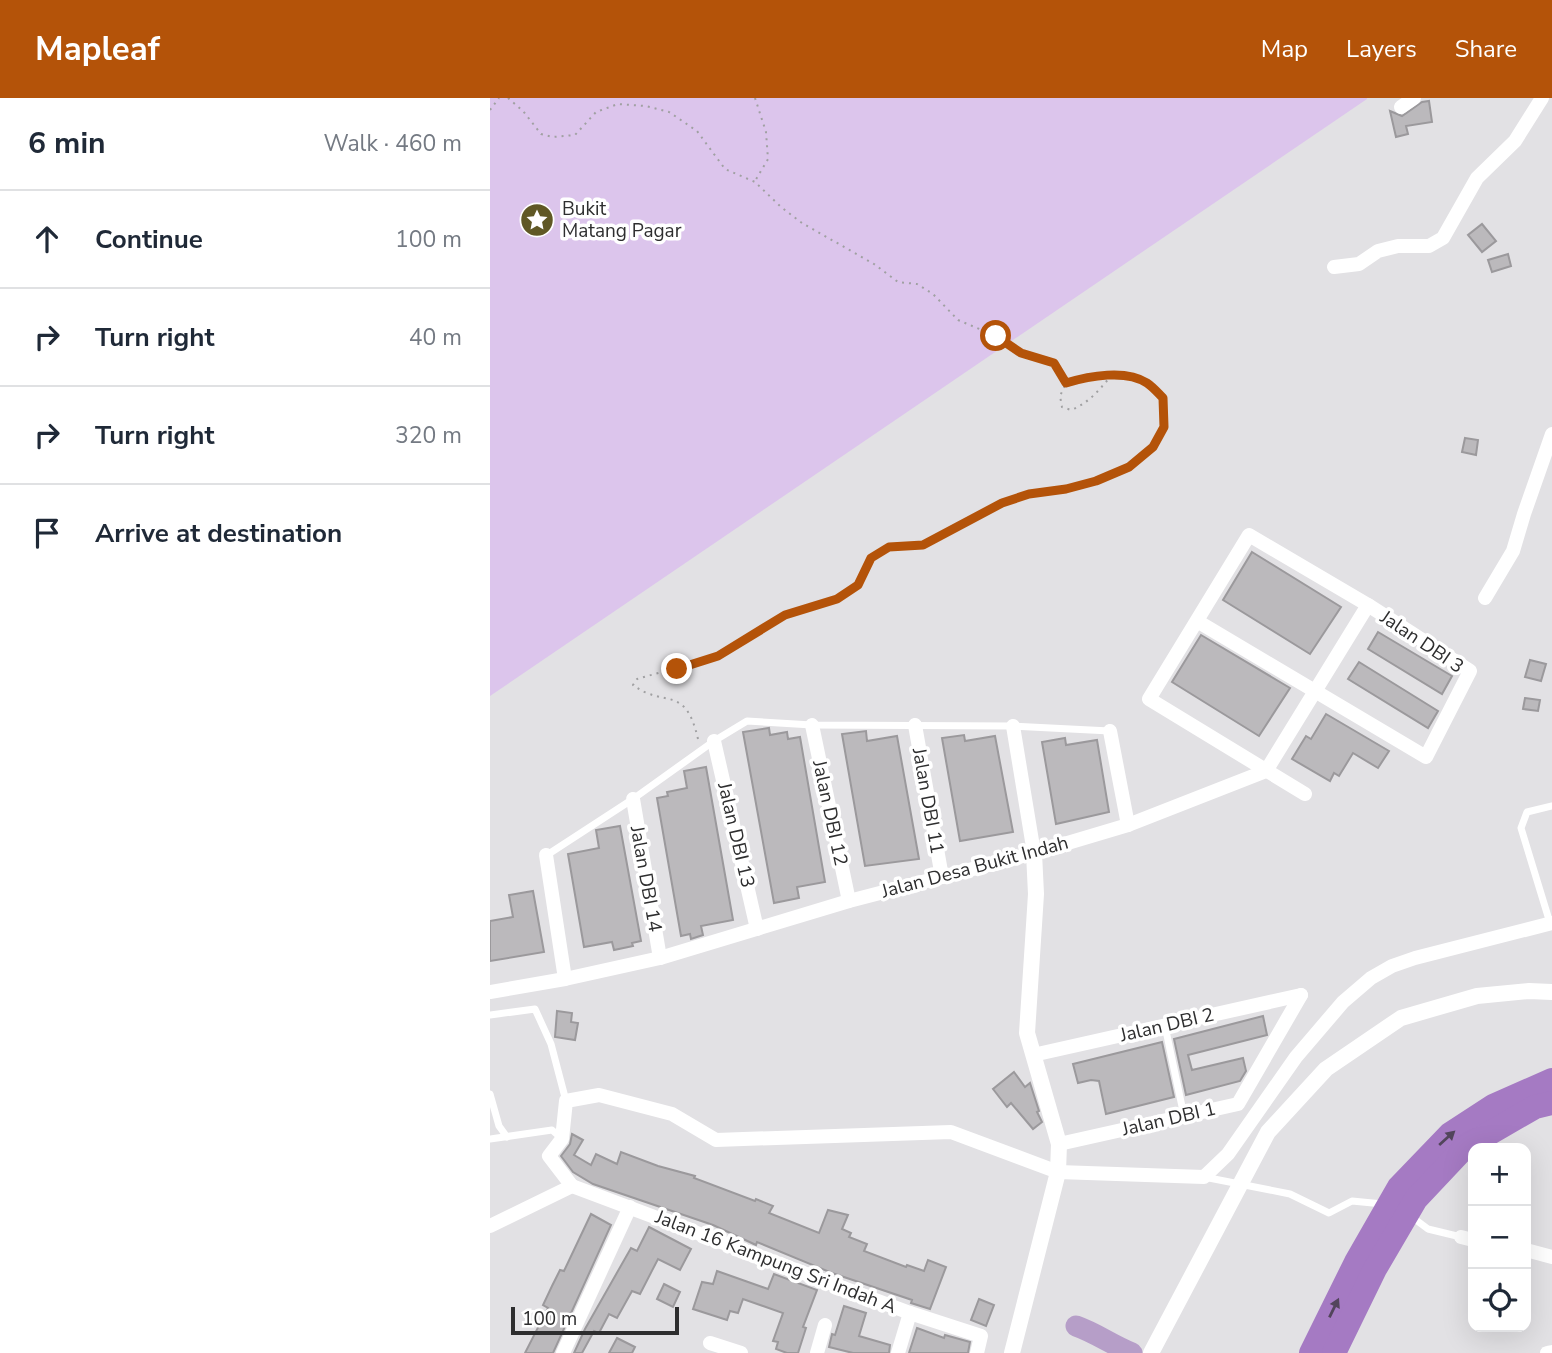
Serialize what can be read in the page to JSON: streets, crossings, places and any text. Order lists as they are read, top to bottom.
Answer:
{
  "streets": {
    "street": [
      "Jalan DBI 3",
      "Jalan DBI 11",
      "Jalan DBI 12",
      "Jalan DBI 13",
      "Jalan Desa Bukit Indah",
      "Jalan DBI 14",
      "Jalan DBI 2",
      "Jalan DBI 1",
      "Jalan 16 Kampung Sri Indah A"
    ]
  },
  "crossings": [
    ["Jalan DBI 11", "Jalan Desa Bukit Indah"],
    ["Jalan DBI 12", "Jalan Desa Bukit Indah"],
    ["Jalan DBI 13", "Jalan Desa Bukit Indah"],
    ["Jalan Desa Bukit Indah", "Jalan DBI 14"],
    ["Jalan DBI 2", "Jalan DBI 1"]
  ],
  "places": {
    "place": ["Bukit Matang Pagar"]
  },
  "scale_bar": "100 m",
  "page": {
    "header": "Mapleaf",
    "nav": ["Map", "Layers", "Share"],
    "heading": ["6 min", "Walk · 460 m"],
    "list": [
      ["Continue", "100 m"],
      ["Turn right", "40 m"],
      ["Turn right", "320 m"],
      "Arrive at destination"
    ],
    "map_buttons": ["+", "−"],
    "scale": "100 m"
  }
}
